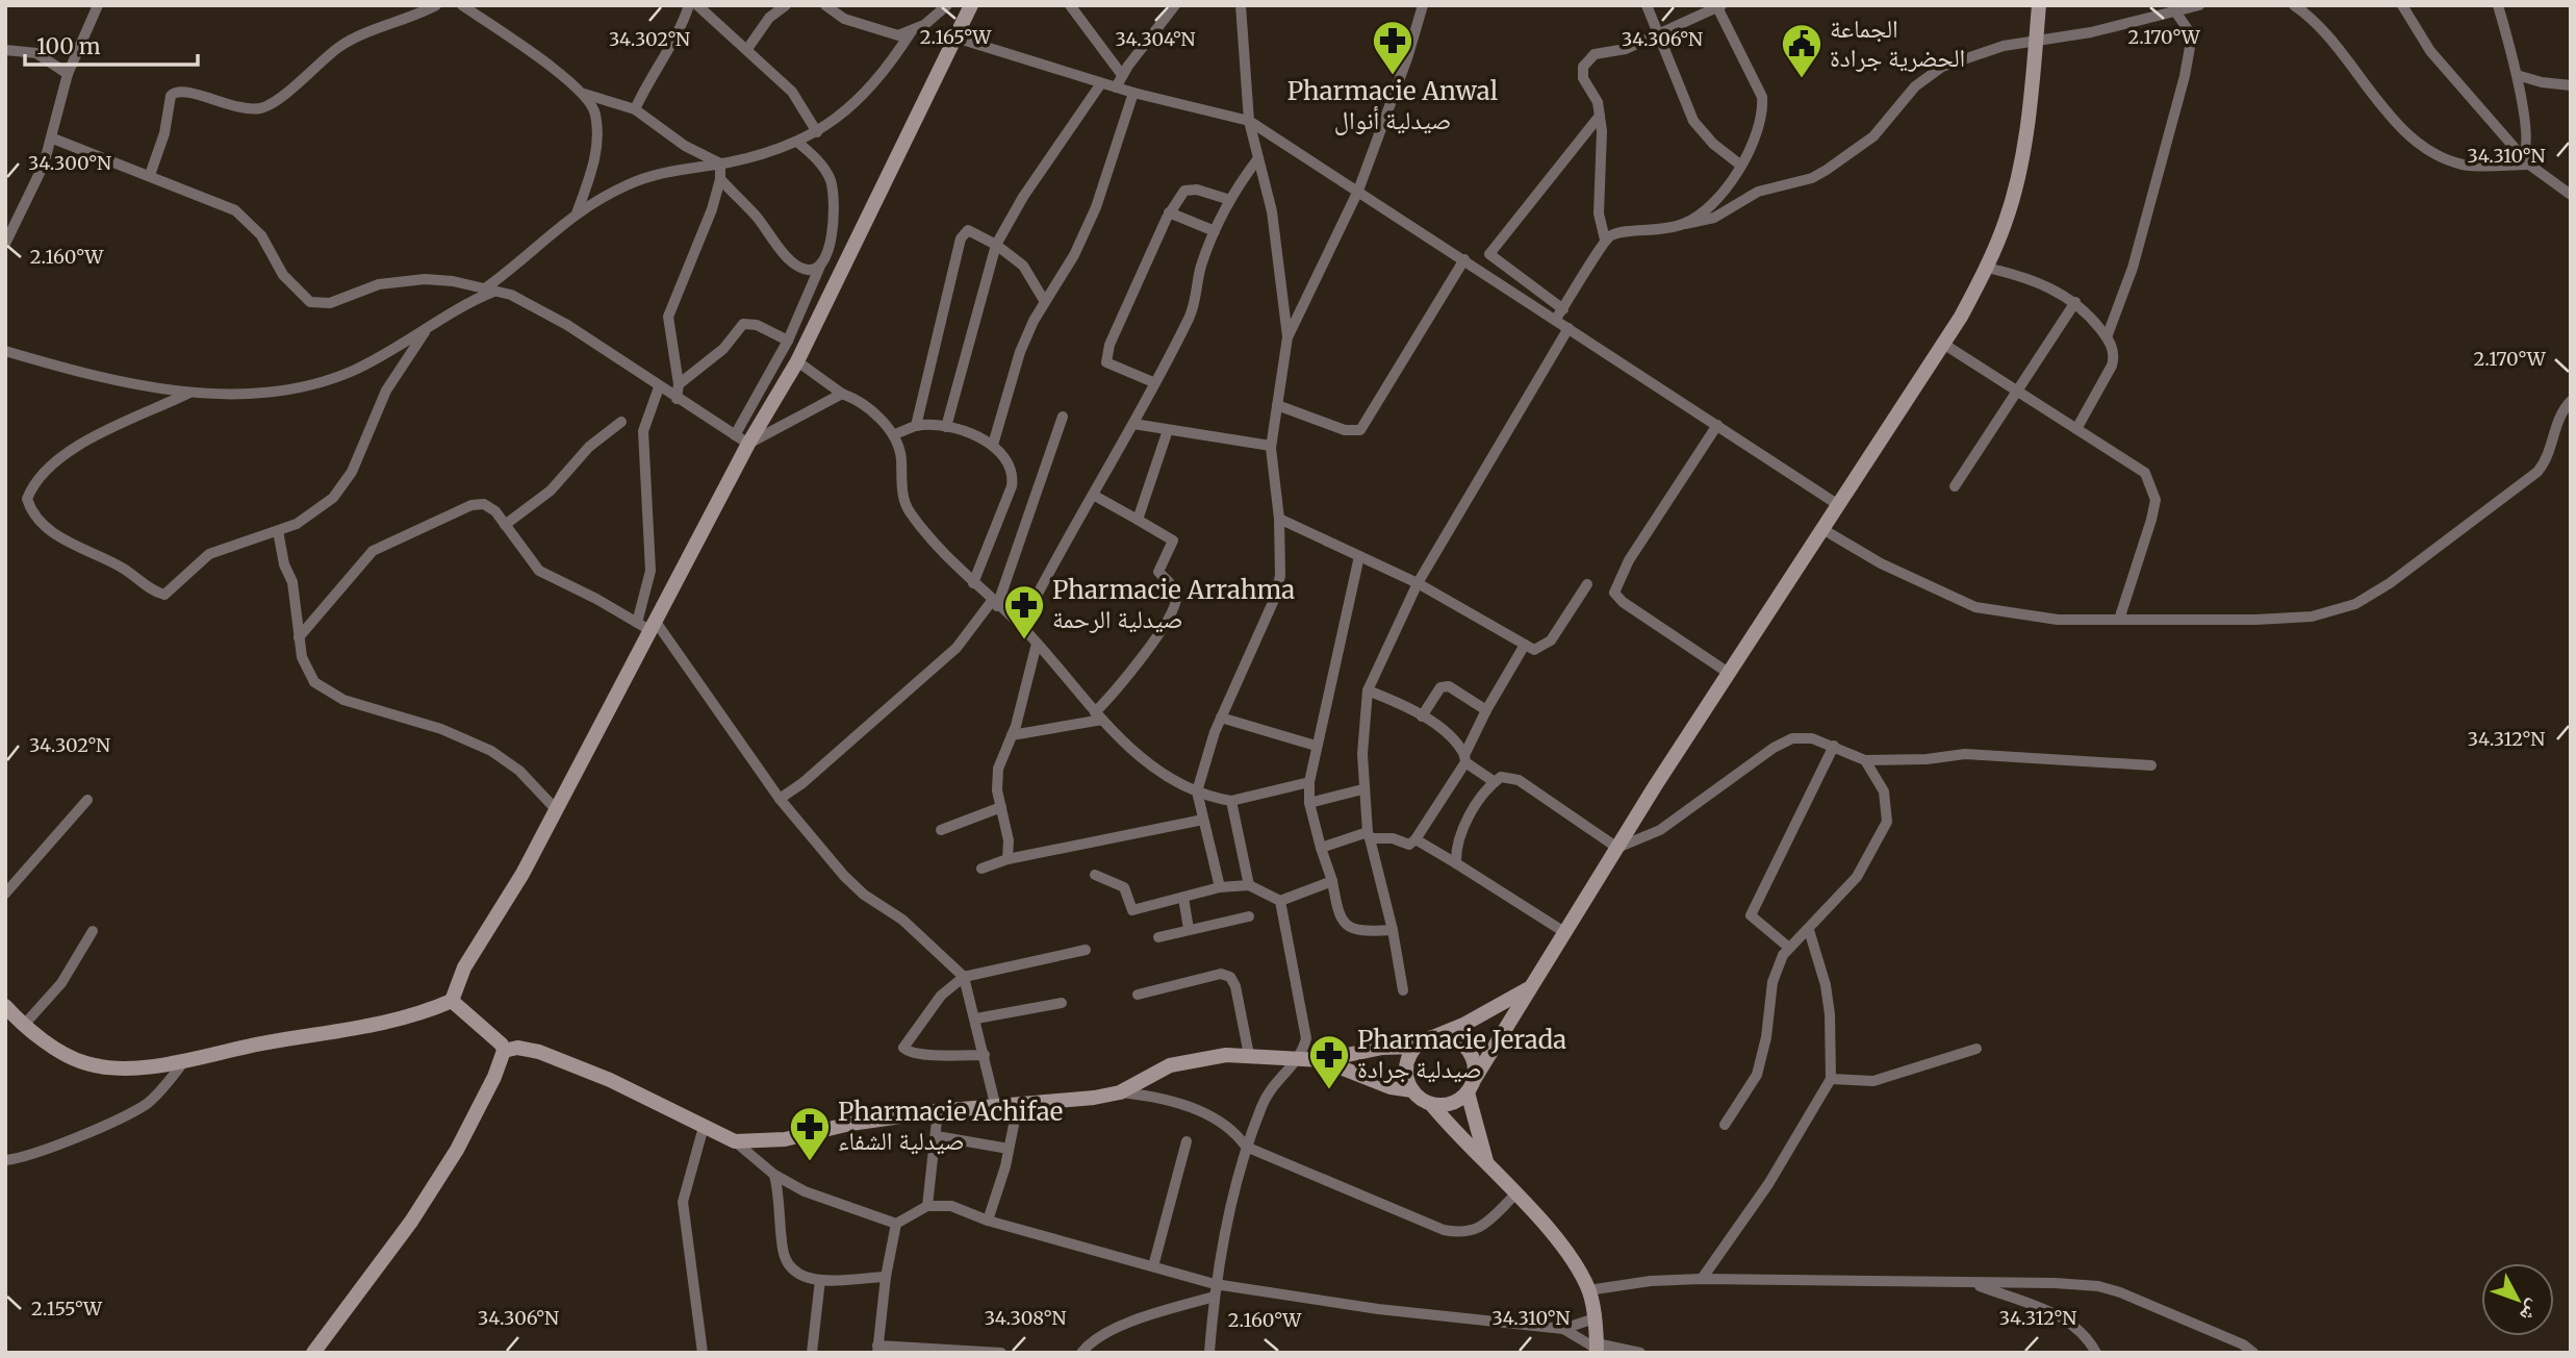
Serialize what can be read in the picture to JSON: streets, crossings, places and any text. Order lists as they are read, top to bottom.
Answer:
{
  "places": {
    "pharmacy": [
      "Pharmacie Anwal صيدلية أنوال",
      "Pharmacie Arrahma صيدلية الرحمة",
      "Pharmacie Jerada صيدلية جرادة",
      "Pharmacie Achifae صيدلية الشفاء"
    ],
    "public building": ["الجماعة الحضرية جرادة"]
  },
  "scale_bar": "100 m",
  "north": "bottom right",
  "coordinates": [
    "2.165°W",
    "2.170°W",
    "34.302°N",
    "34.304°N",
    "34.306°N",
    "34.310°N",
    "34.300°N",
    "2.160°W",
    "34.312°N",
    "2.155°W",
    "34.308°N"
  ]
}
